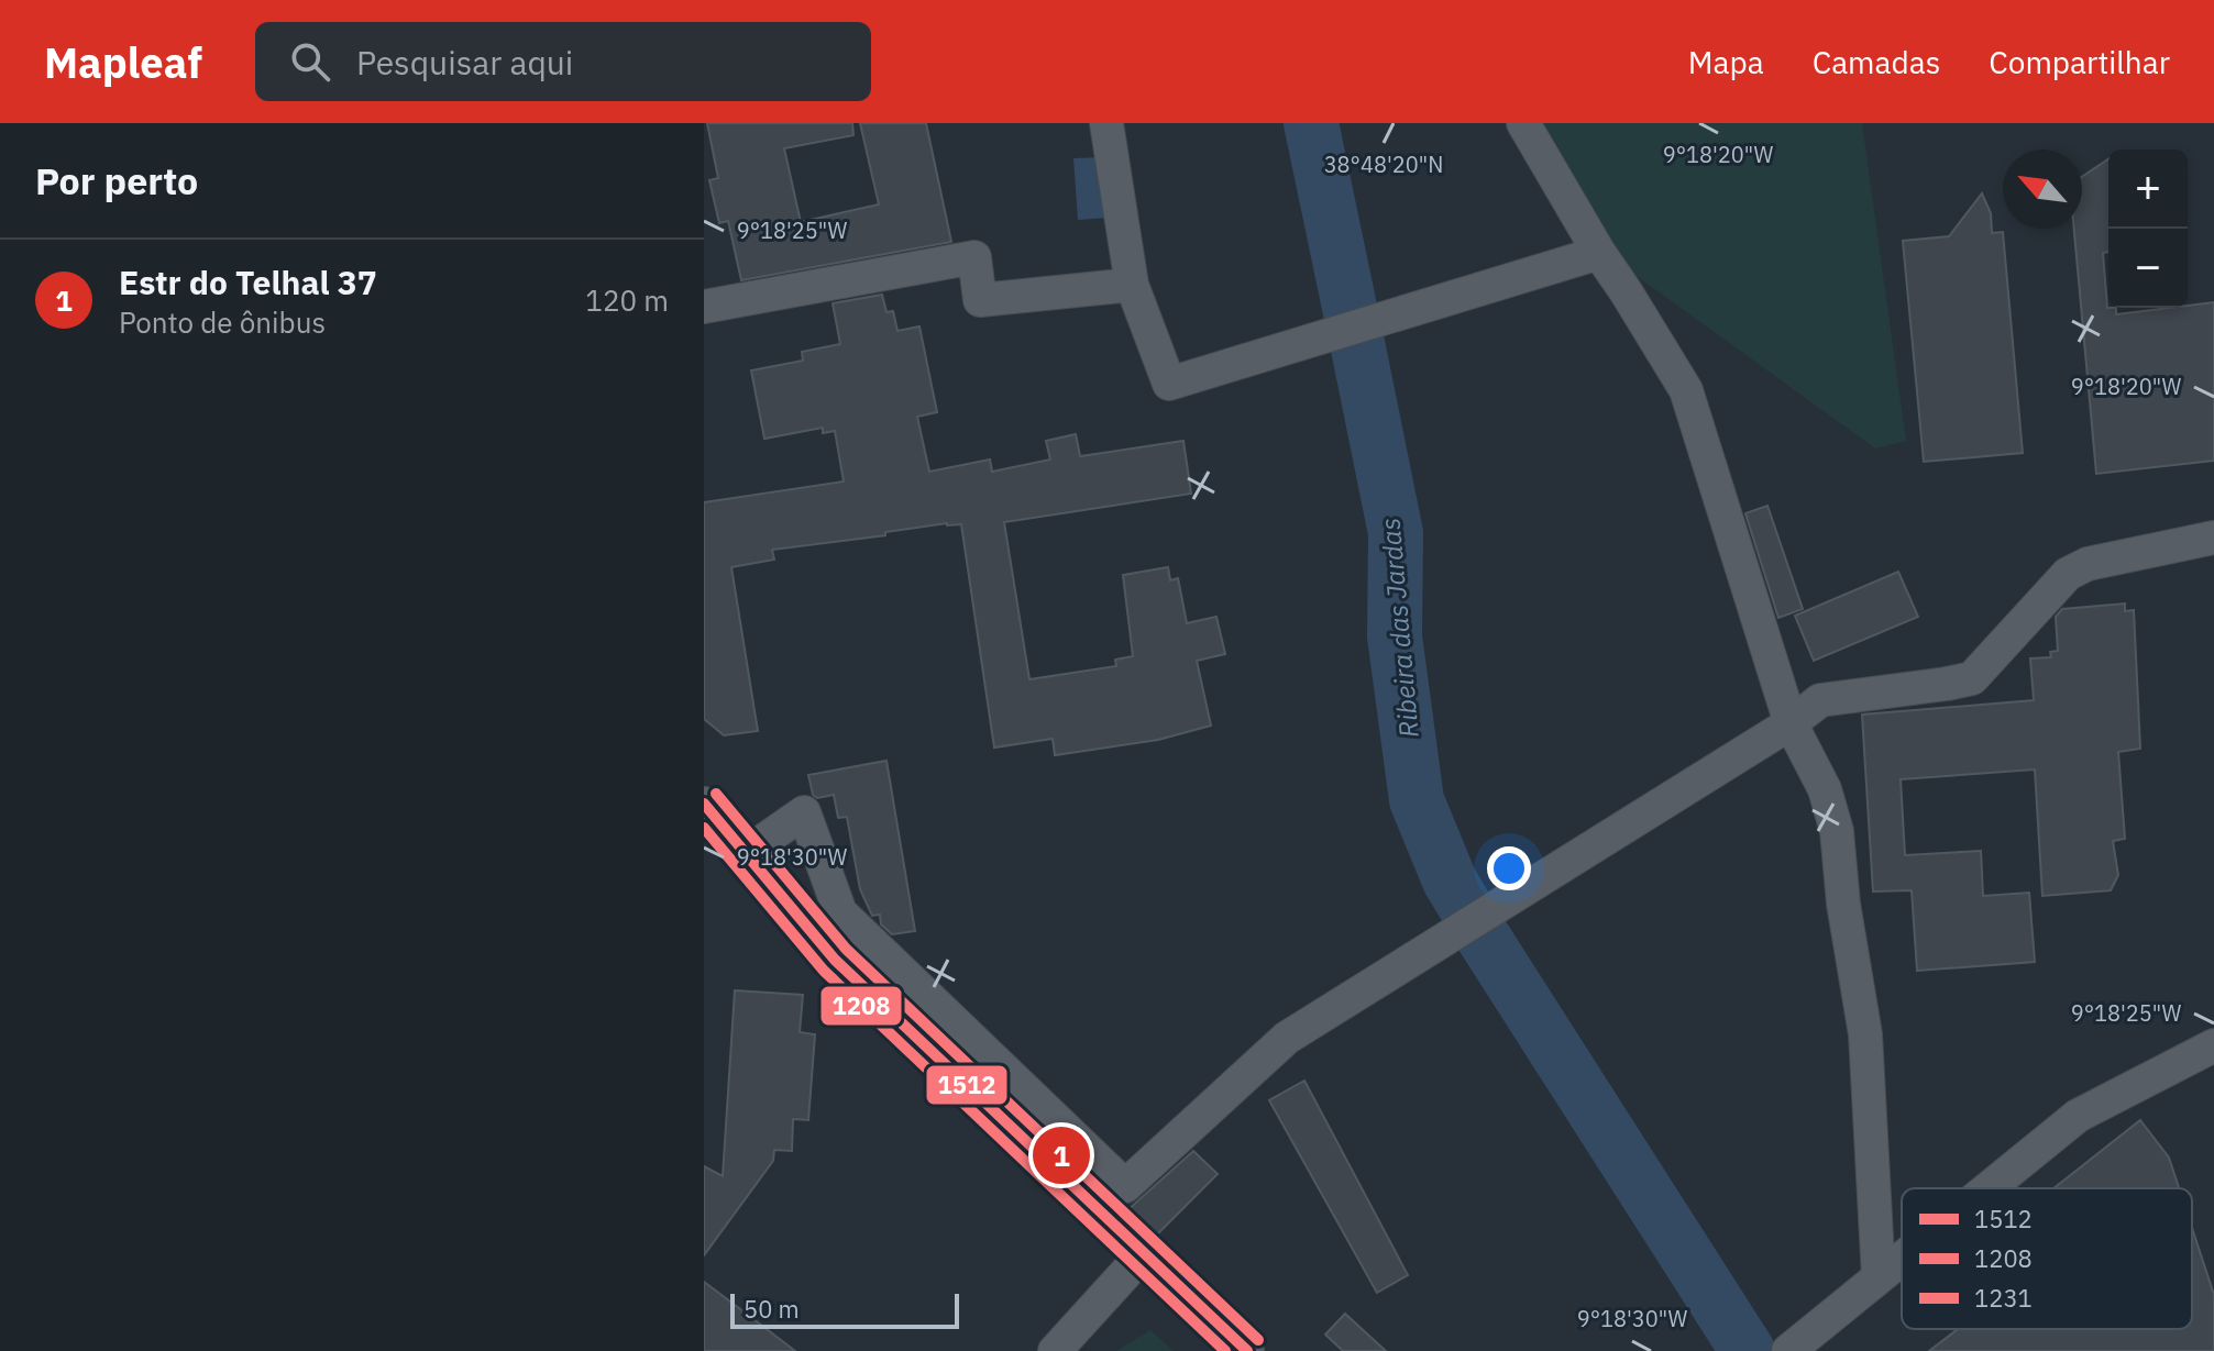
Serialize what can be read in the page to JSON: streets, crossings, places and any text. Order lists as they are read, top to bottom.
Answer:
{
  "water": ["Ribeira das Jardas"],
  "lines": ["transit line 1231", "transit line 1512", "transit line 1208"],
  "legend": ["1512", "1208", "1231"],
  "scale_bar": "50 m",
  "north": "top left",
  "page": {
    "header": "Mapleaf",
    "search": "Pesquisar aqui",
    "nav": ["Mapa", "Camadas", "Compartilhar"],
    "heading": "Por perto",
    "map_buttons": ["+", "−"],
    "list": [
      {
        "mark": "1",
        "name": "Estr do Telhal 37",
        "note": "Ponto de ônibus",
        "value": "120 m"
      }
    ],
    "pins": "1",
    "scale": "50 m"
  },
  "coordinates": [
    "9°18'20\"W",
    "38°48'20\"N",
    "9°18'25\"W",
    "9°18'30\"W"
  ]
}
